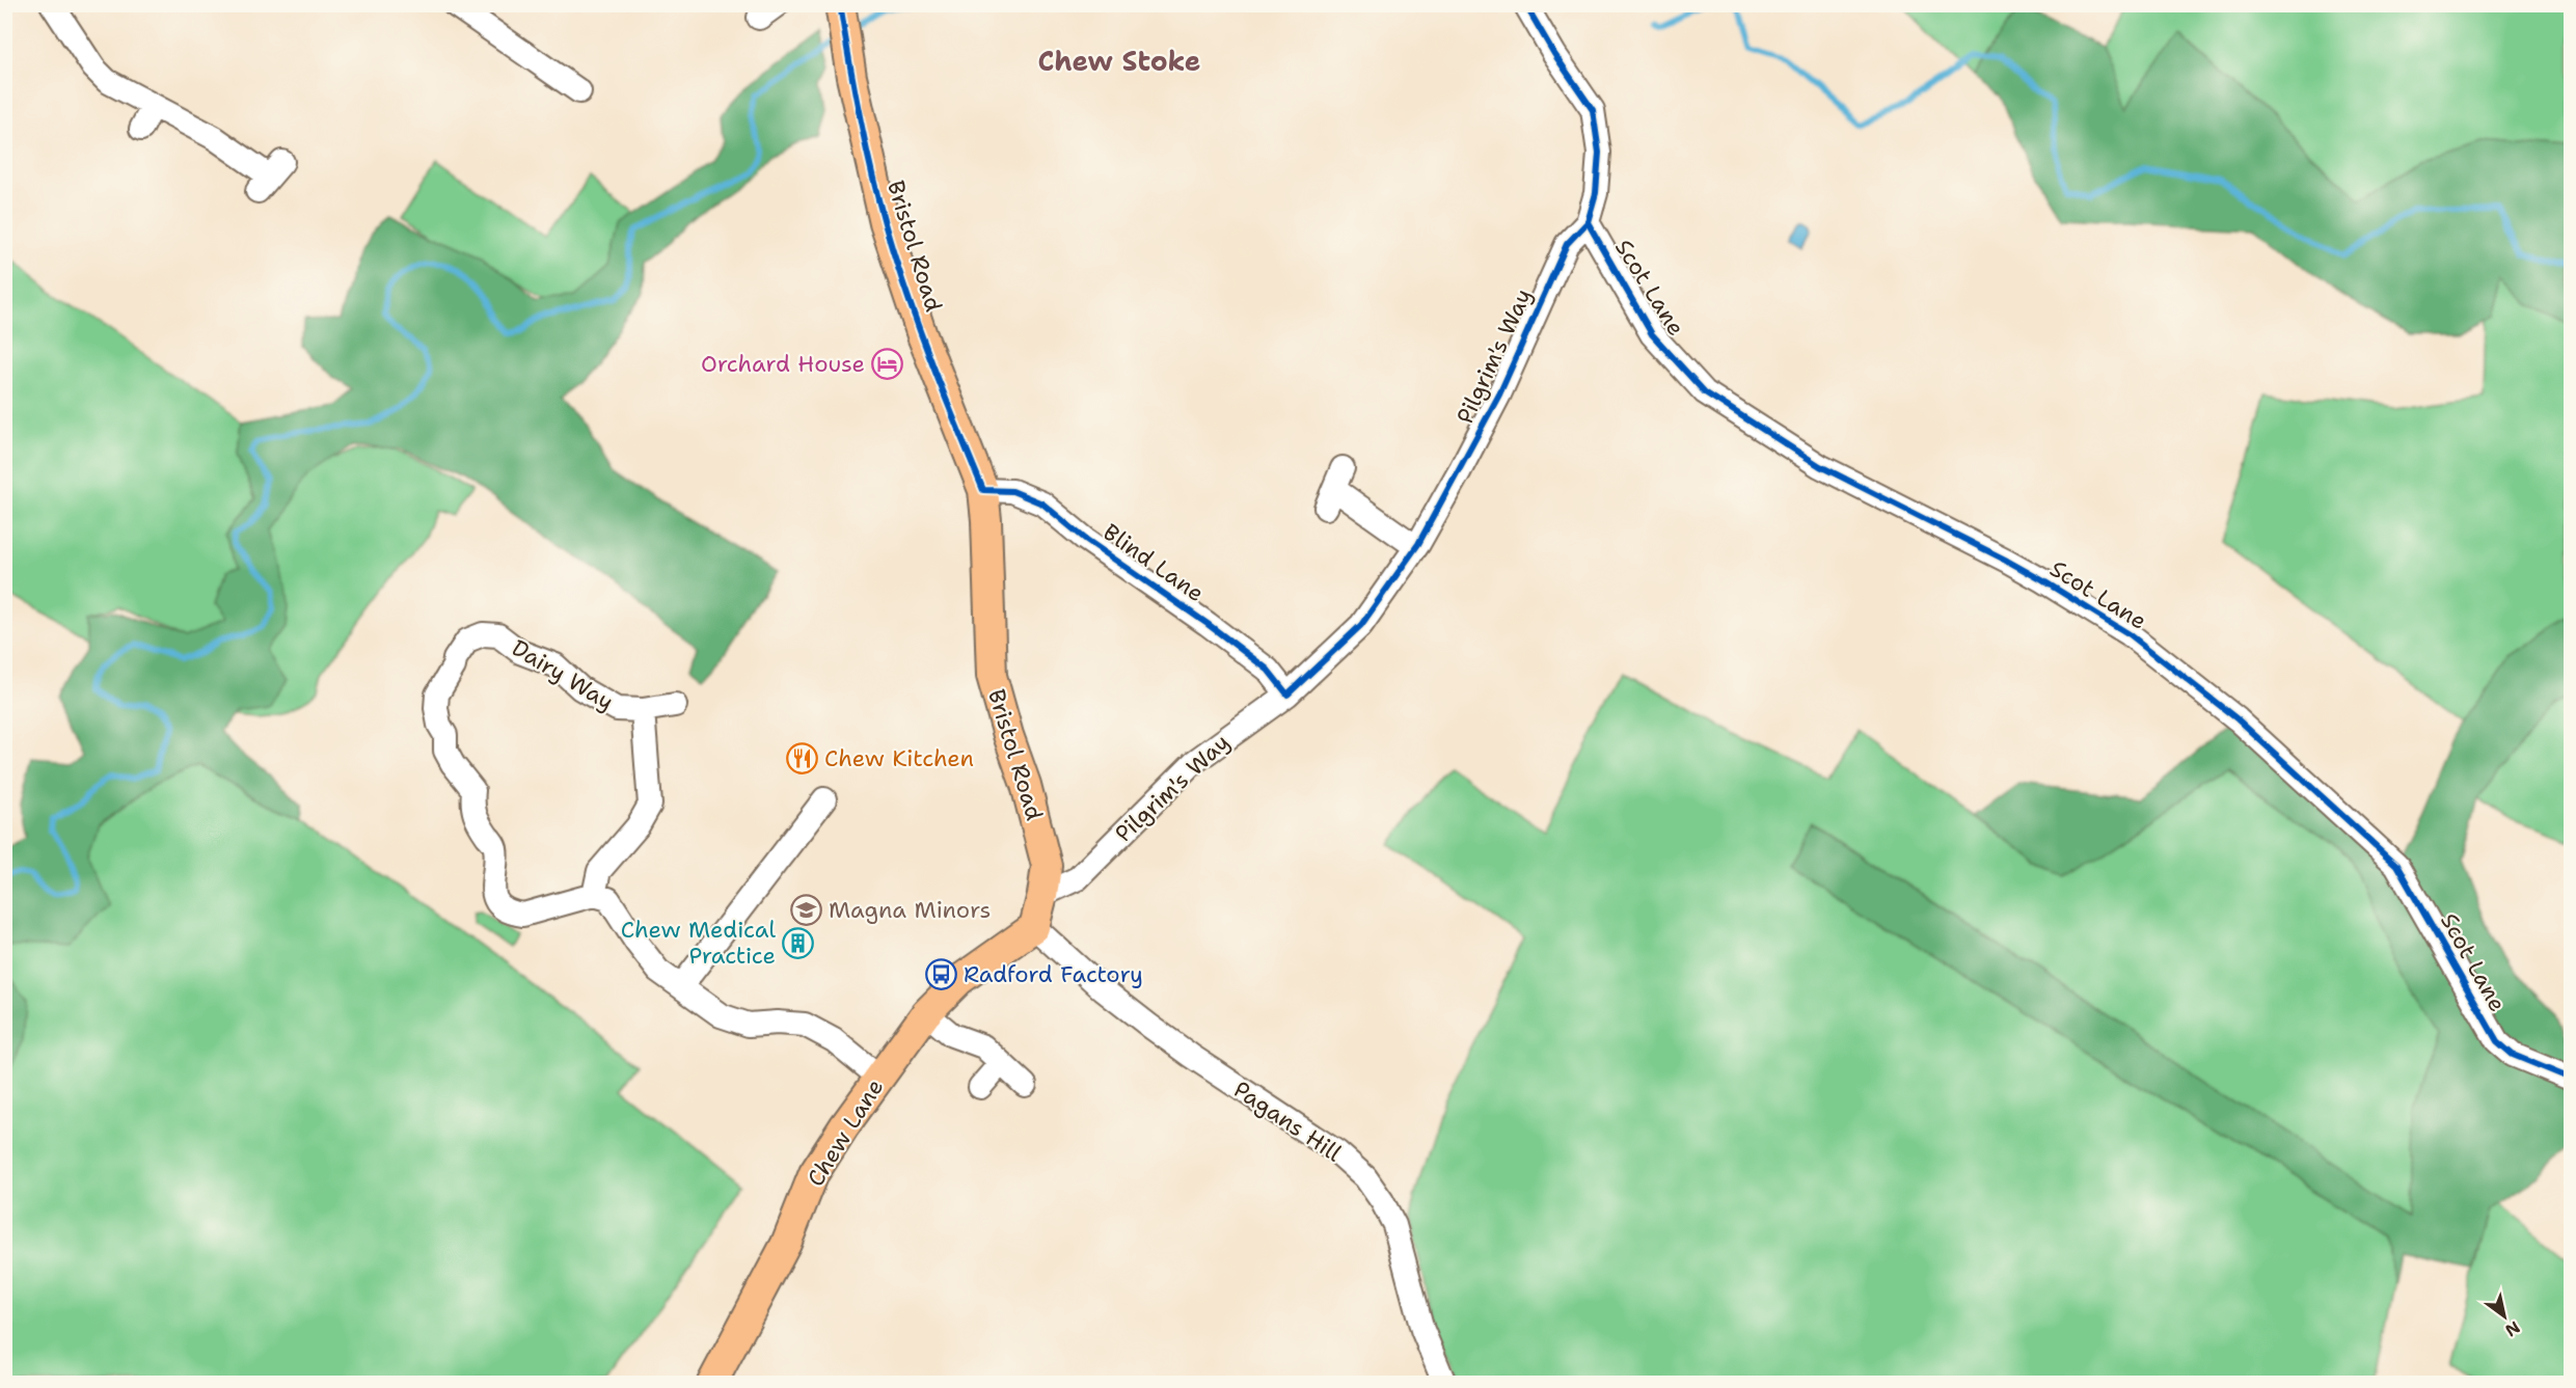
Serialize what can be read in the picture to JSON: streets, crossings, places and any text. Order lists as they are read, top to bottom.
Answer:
{
  "streets": {
    "main road": ["Bristol Road", "Chew Lane"],
    "street": [
      "Scot Lane",
      "Pilgrim's Way",
      "Blind Lane",
      "Dairy Way",
      "Pagans Hill"
    ]
  },
  "crossings": [
    ["Bristol Road", "Pilgrim's Way"],
    ["Bristol Road", "Blind Lane"],
    ["Bristol Road", "Pagans Hill"],
    ["Bristol Road", "Chew Lane"],
    ["Scot Lane", "Pilgrim's Way"],
    ["Pilgrim's Way", "Blind Lane"],
    ["Pagans Hill", "Chew Lane"]
  ],
  "districts": ["Chew Stoke"],
  "places": {
    "hotel": ["Orchard House"],
    "restaurant": ["Chew Kitchen"],
    "school or university": ["Magna Minors"],
    "building": ["Chew Medical Practice"],
    "bus stop": ["Radford Factory"]
  },
  "north": "bottom right"
}
